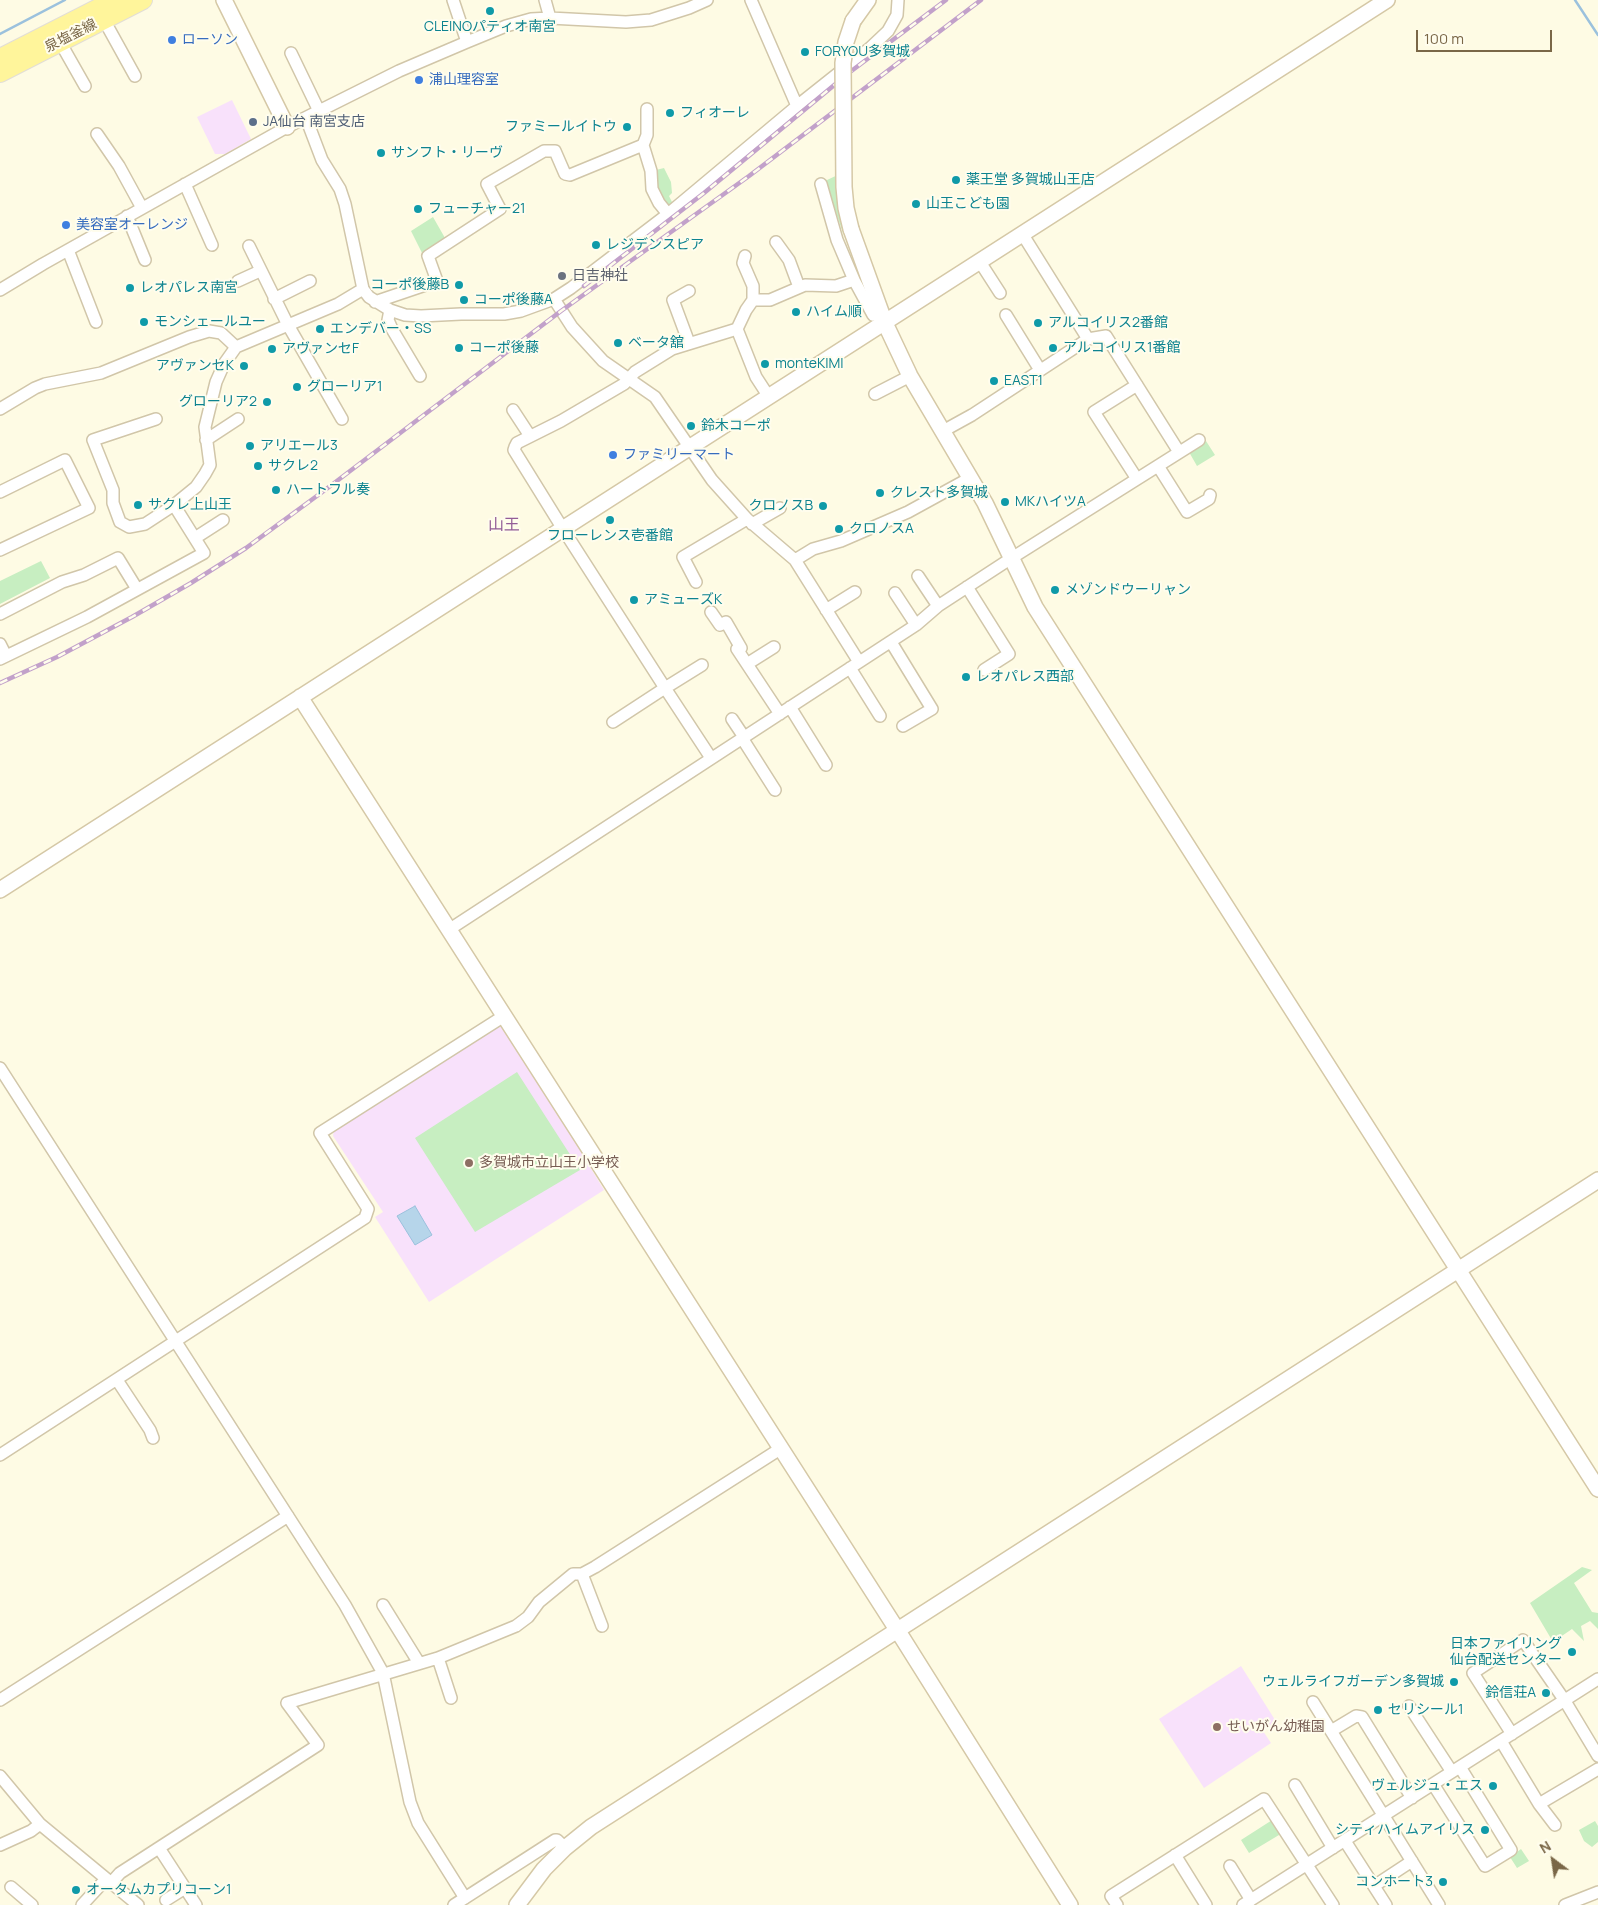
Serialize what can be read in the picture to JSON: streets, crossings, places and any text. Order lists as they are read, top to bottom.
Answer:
{
  "streets": {
    "main road": ["泉塩釜線"]
  },
  "districts": ["山王"],
  "places": [
    "CLEINOパティオ南宮",
    "ローソン",
    "FORYOU多賀城",
    "浦山理容室",
    "フィオーレ",
    "JA仙台 南宮支店",
    "ファミールイトウ",
    "サンフト・リーヴ",
    "薬王堂 多賀城山王店",
    "山王こども園",
    "フューチャー21",
    "美容室オーレンジ",
    "レジデンスピア",
    "日吉神社",
    "コーポ後藤B",
    "レオパレス南宮",
    "コーポ後藤A",
    "ハイム順",
    "モンシェールユー",
    "アルコイリス2番館",
    "エンデバー・SS",
    "ベータ舘",
    "コーポ後藤",
    "アルコイリス1番館",
    "アヴァンセF",
    "monteKIMI",
    "アヴァンセK",
    "EAST1",
    "グローリア1",
    "グローリア2",
    "鈴木コーポ",
    "アリエール3",
    "ファミリーマート",
    "サクレ2",
    "ハートフル奏",
    "クレスト多賀城",
    "MKハイツA",
    "サクレ上山王",
    "クロノスB",
    "フローレンス壱番館",
    "クロノスA",
    "メゾンドウーリャン",
    "アミューズK",
    "レオパレス西部",
    "多賀城市立山王小学校",
    "日本ファイリング 仙台配送センター",
    "ウェルライフガーデン多賀城",
    "鈴信荘A",
    "セリシール1",
    "せいがん幼稚園",
    "ヴェルジュ・エス",
    "シティハイムアイリス",
    "コンホート3",
    "オータムカプリコーン1"
  ],
  "scale_bar": "100 m",
  "north": "top left"
}
